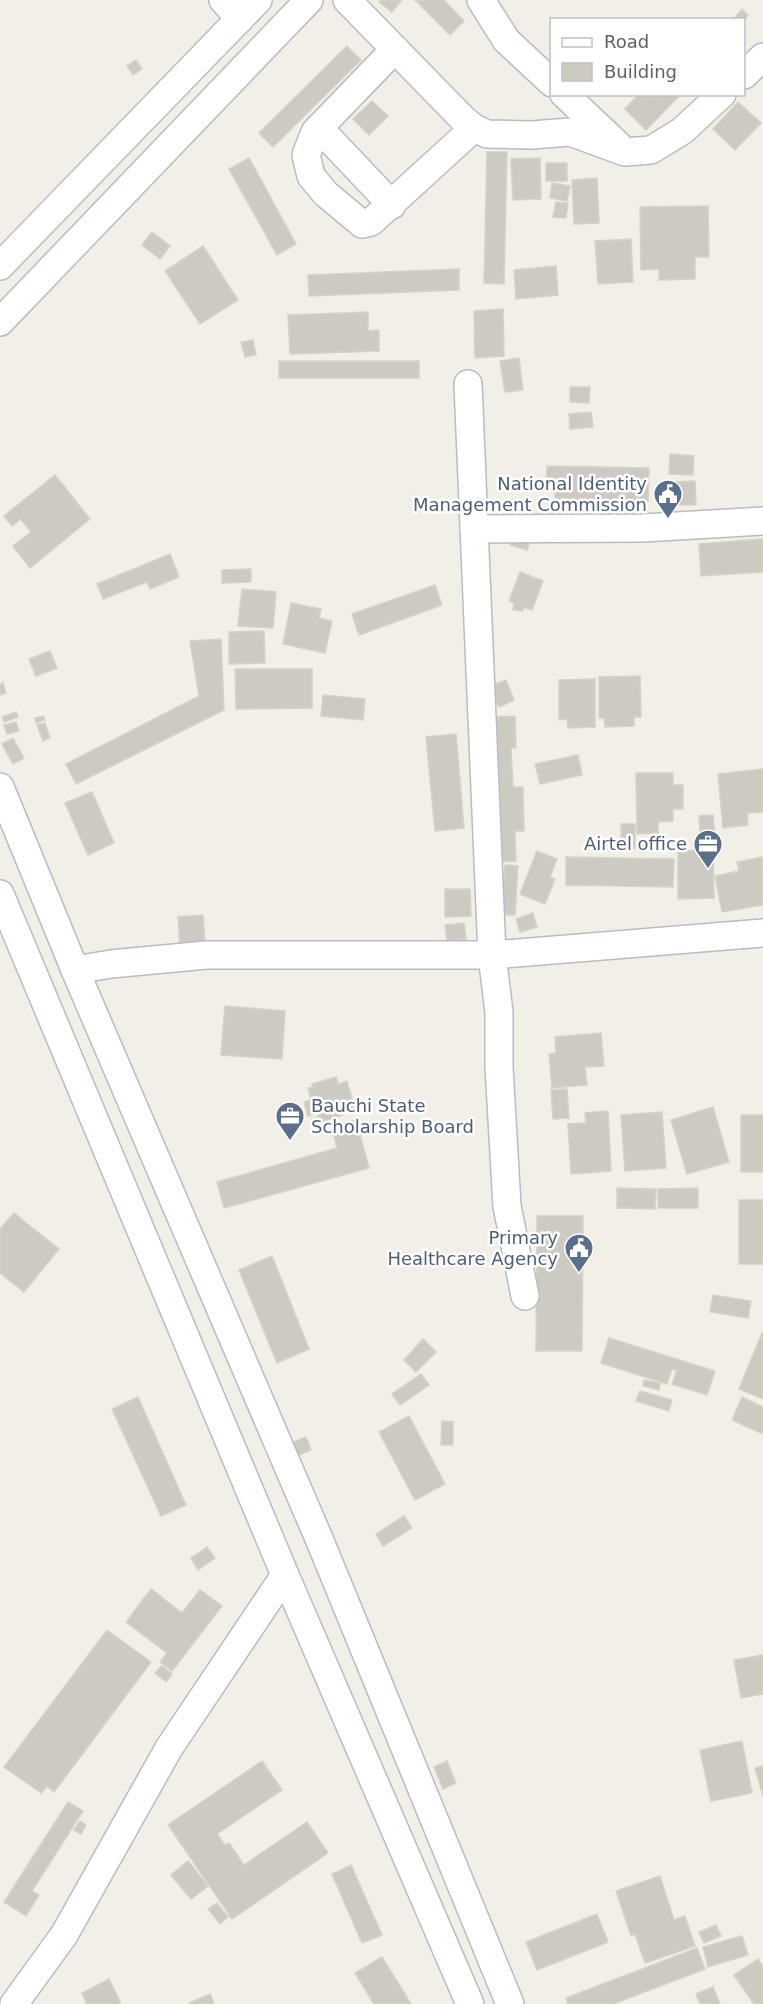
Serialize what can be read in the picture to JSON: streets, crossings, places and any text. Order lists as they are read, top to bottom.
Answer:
{
  "places": {
    "public building": ["National Identity Management Commission", "Primary Healthcare Agency"],
    "office": ["Airtel office", "Bauchi State Scholarship Board"]
  },
  "legend": ["Road", "Building"]
}
